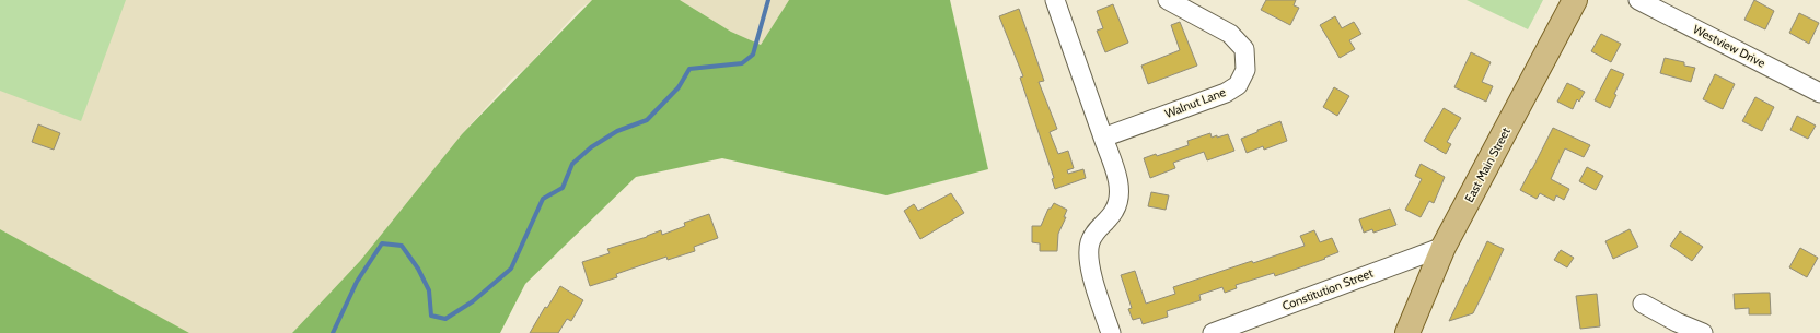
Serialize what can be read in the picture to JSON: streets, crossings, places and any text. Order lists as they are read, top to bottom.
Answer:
{
  "streets": {
    "main road": ["East Main Street"],
    "street": ["Westview Drive", "Walnut Lane", "Constitution Street"]
  },
  "crossings": [
    ["East Main Street", "Constitution Street"]
  ]
}
